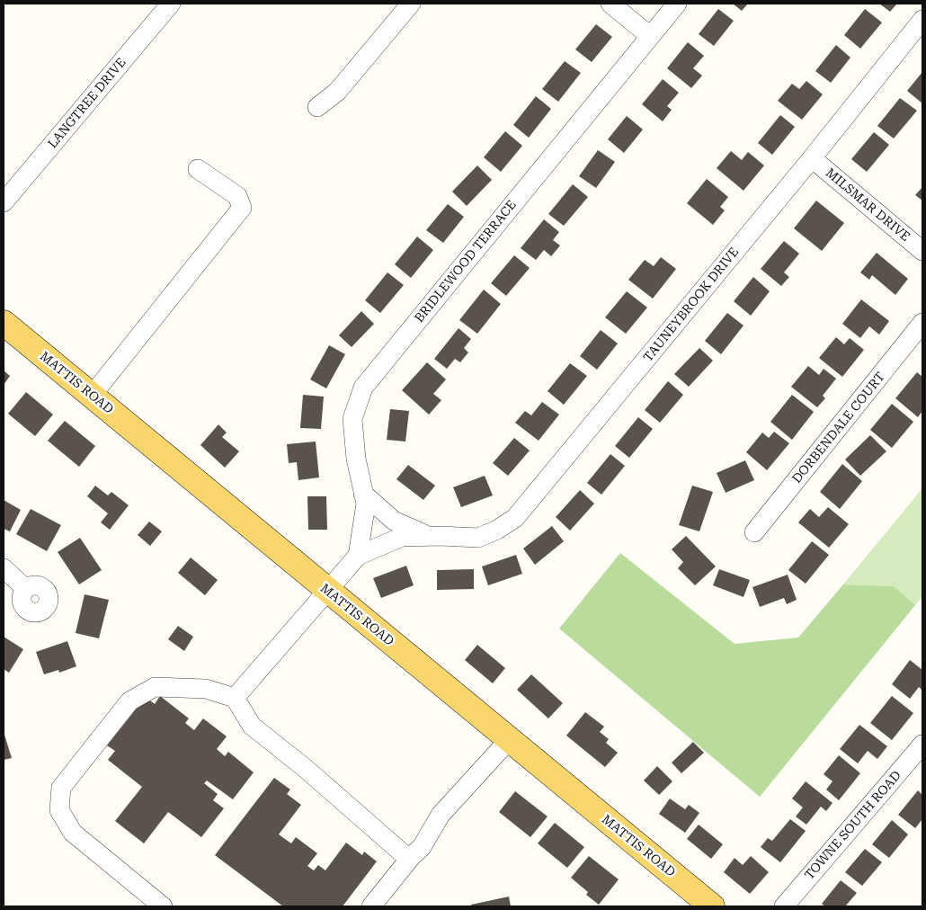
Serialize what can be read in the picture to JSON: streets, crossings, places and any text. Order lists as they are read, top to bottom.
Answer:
{
  "streets": {
    "main road": ["MATTIS ROAD"],
    "street": [
      "LANGTREE DRIVE",
      "MILSMAR DRIVE",
      "BRIDLEWOOD TERRACE",
      "TAUNEYBROOK DRIVE",
      "DORBENDALE COURT",
      "TOWNE SOUTH ROAD"
    ]
  },
  "crossings": [
    ["MILSMAR DRIVE", "TAUNEYBROOK DRIVE"],
    ["BRIDLEWOOD TERRACE", "TAUNEYBROOK DRIVE"],
    ["TAUNEYBROOK DRIVE", "MATTIS ROAD"]
  ]
}
